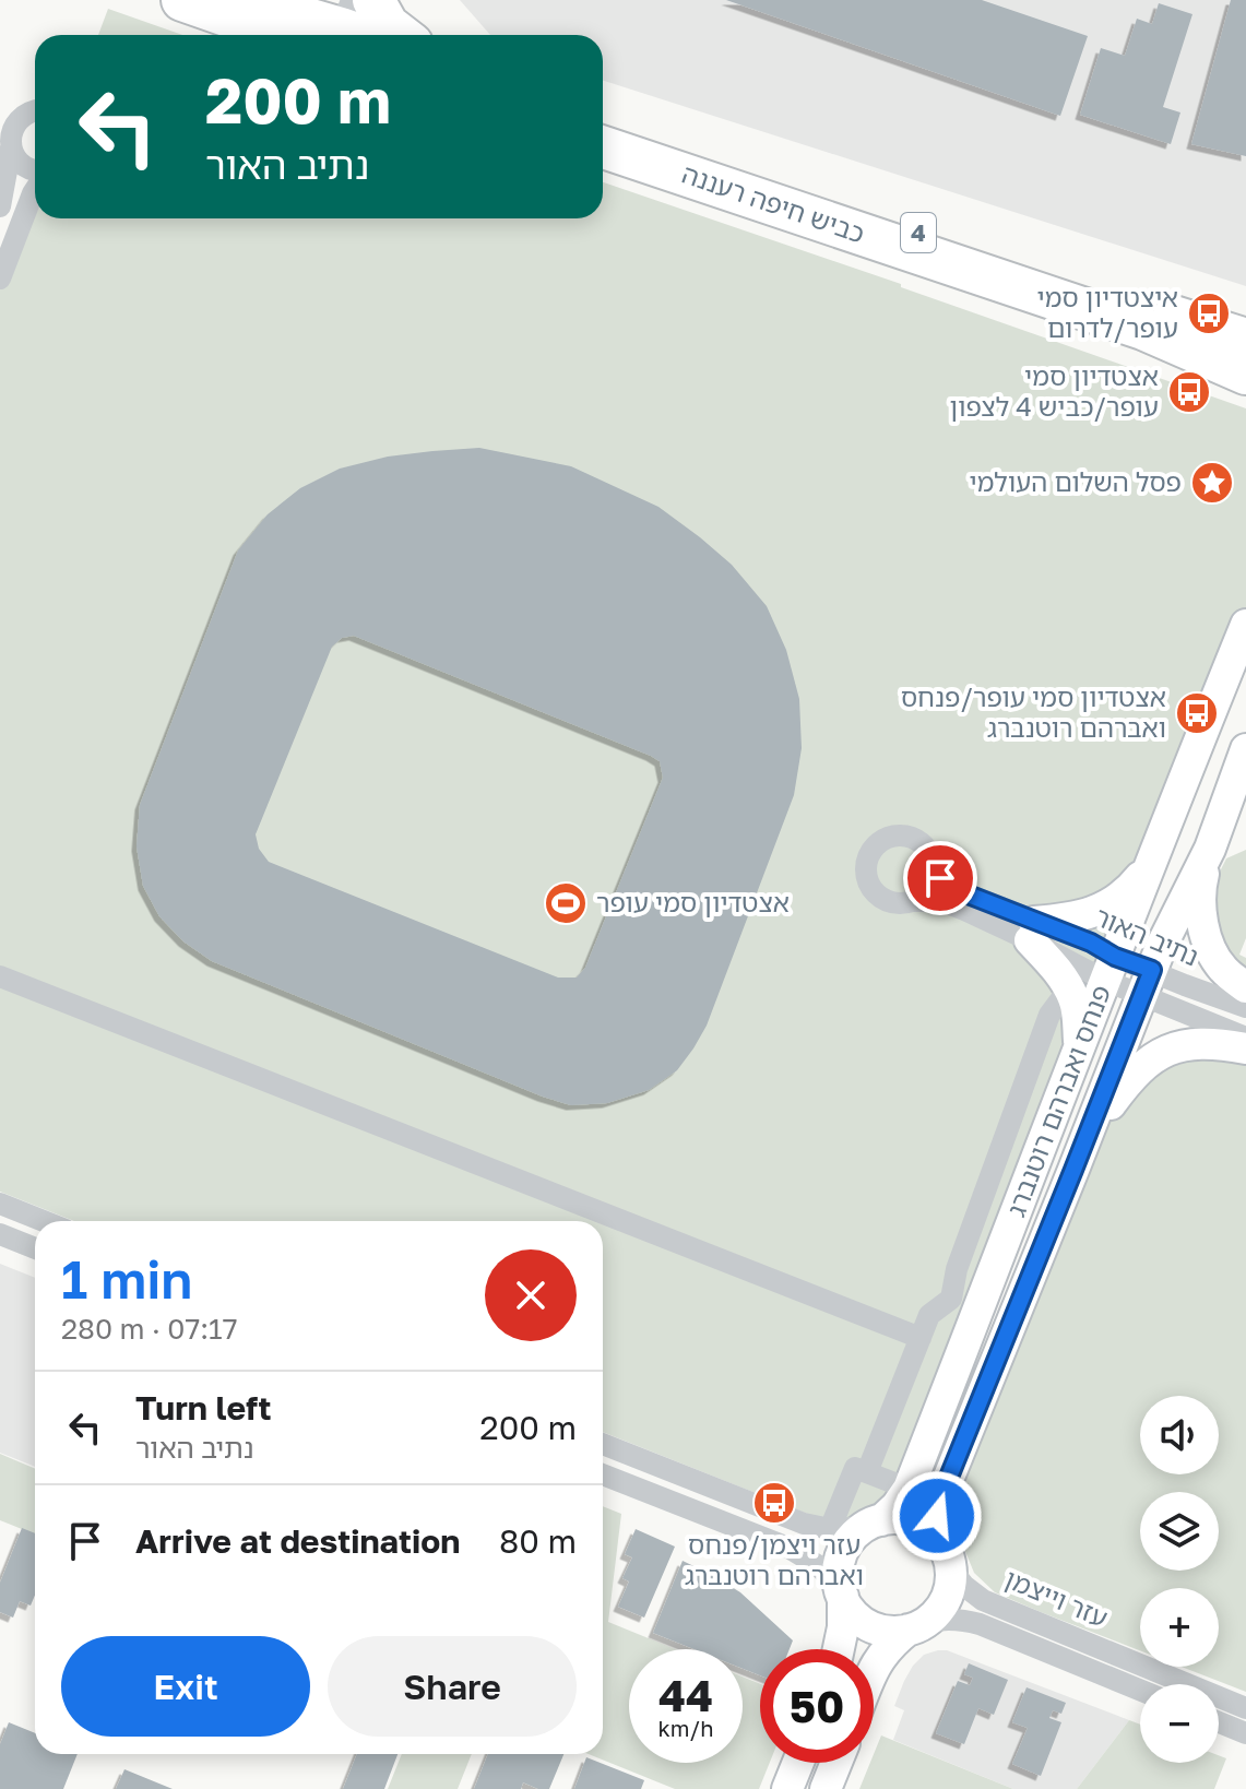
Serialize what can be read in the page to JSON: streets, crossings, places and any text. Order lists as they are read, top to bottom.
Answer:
{
  "streets": {
    "highway": ["כביש חיפה רעננה", "4"],
    "main road": ["פנחס ואברהם רוטנברג"],
    "street": ["נתיב האור", "עזר וייצמן"]
  },
  "crossings": [
    ["נתיב האור", "פנחס ואברהם רוטנברג"],
    ["פנחס ואברהם רוטנברג", "עזר וייצמן"]
  ],
  "places": {
    "bus stop": [
      "איצטדיון סמי עופר/לדרום",
      "אצטדיון סמי עופר/כביש 4 לצפון",
      "אצטדיון סמי עופר/פנחס ואברהם רוטנברג",
      "עזר ויצמן/פנחס ואברהם רוטנברג"
    ],
    "place": ["פסל השלום העולמי"],
    "sports": ["אצטדיון סמי עופר"]
  },
  "page": {
    "turn": ["200 m", "נתיב האור"],
    "heading": ["1 min", "280 m · 07:17"],
    "list": [
      {
        "name": "Turn left",
        "note": "נתיב האור",
        "value": "200 m"
      },
      {
        "name": "Arrive at destination",
        "value": "80 m"
      }
    ],
    "map_buttons": ["+", "−"],
    "buttons": ["Exit", "Share"],
    "speed": "44 km/h",
    "limit": "50"
  }
}
